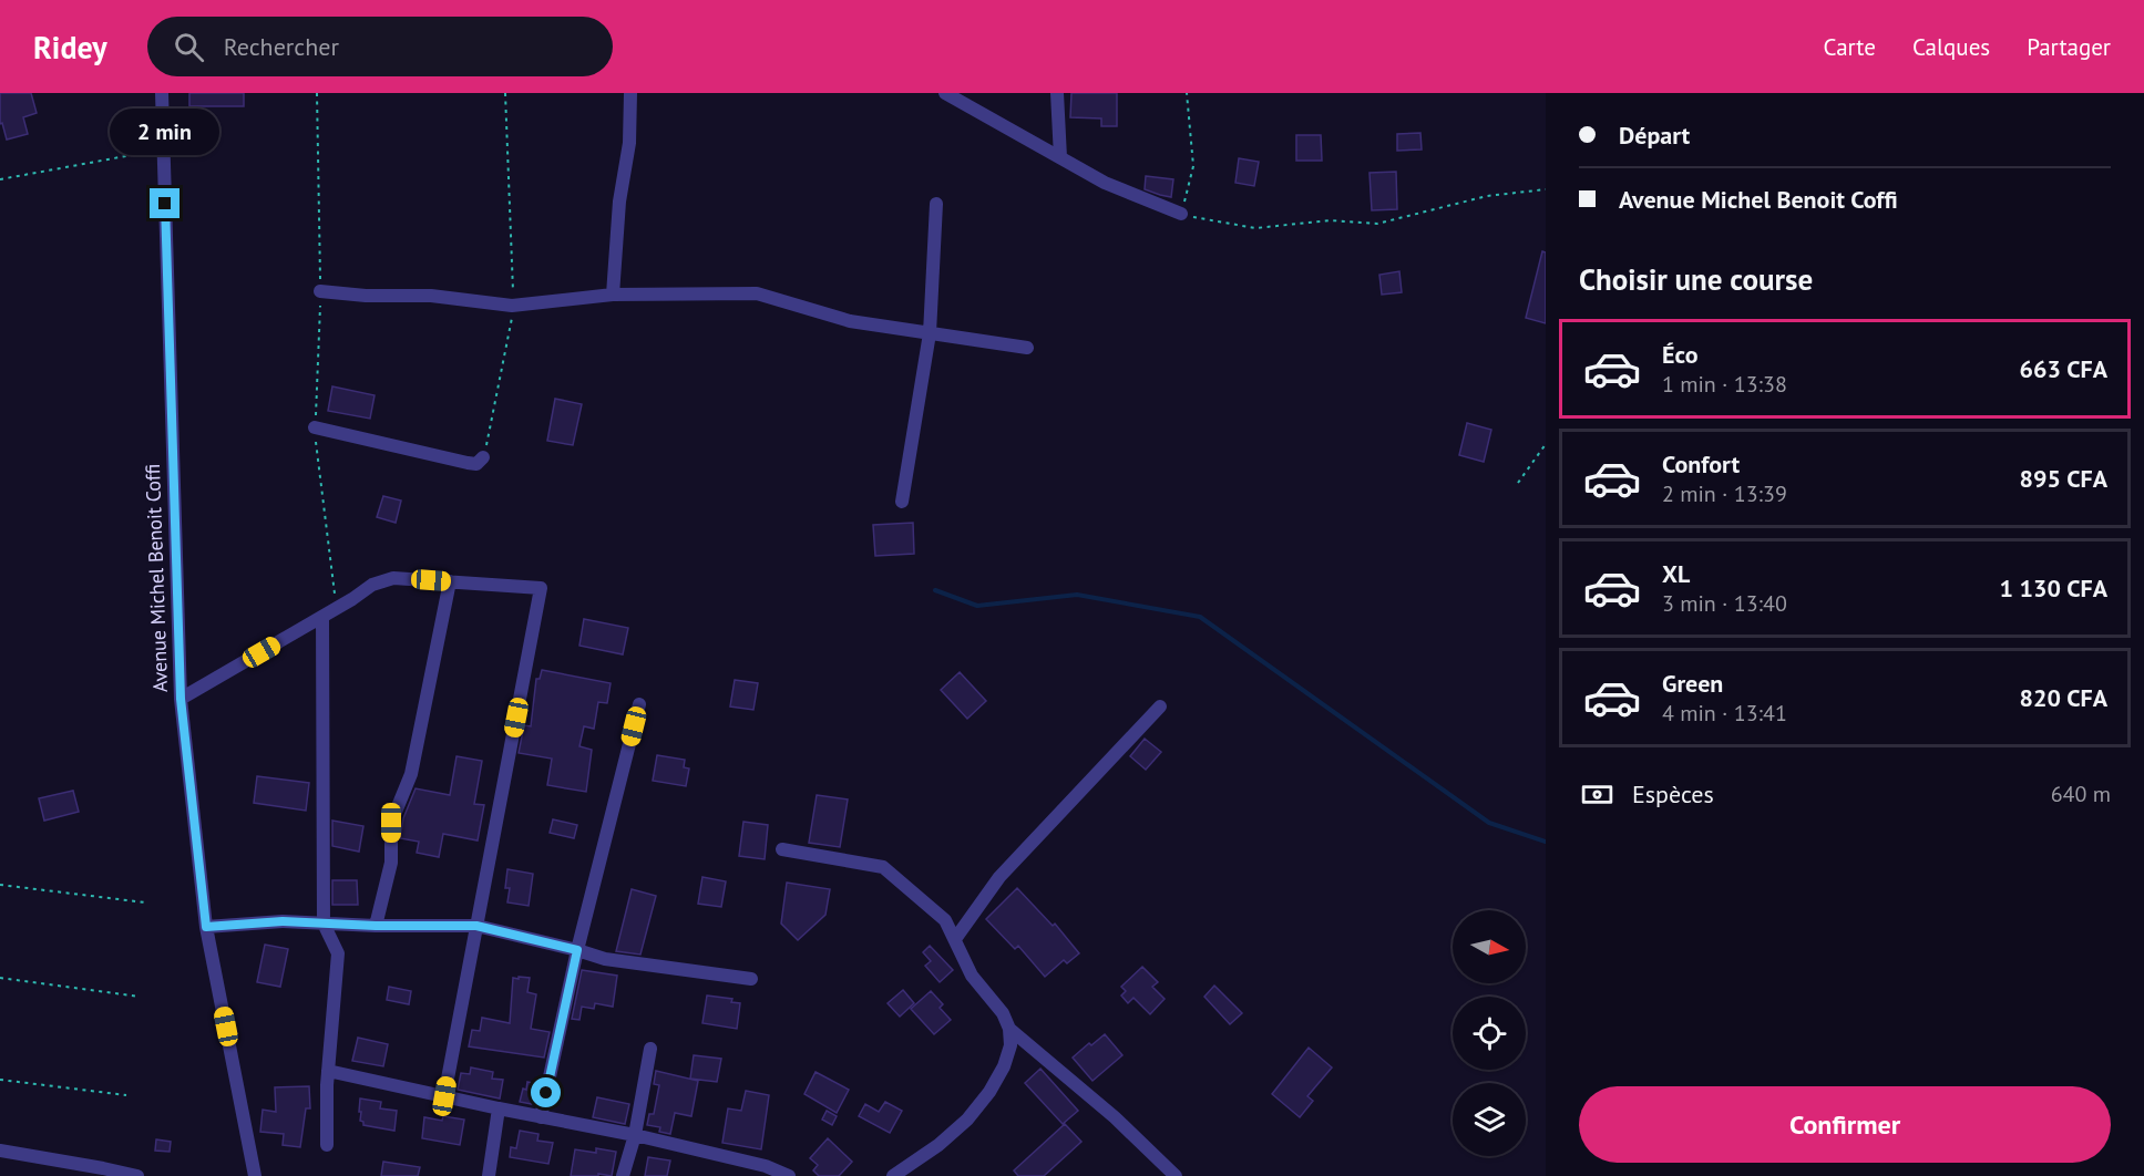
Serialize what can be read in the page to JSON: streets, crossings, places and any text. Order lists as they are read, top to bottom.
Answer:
{
  "streets": {
    "street": ["Avenue Michel Benoit Coffi"]
  },
  "north": "right",
  "page": {
    "header": "Ridey",
    "search": "Rechercher",
    "nav": ["Carte", "Calques", "Partager"],
    "banner": ["Départ", "Avenue Michel Benoit Coffi"],
    "bubble": "2 min",
    "heading": "Choisir une course",
    "list": [
      {
        "name": "Éco",
        "note": "1 min · 13:38",
        "value": "663 CFA"
      },
      {
        "name": "Confort",
        "note": "2 min · 13:39",
        "value": "895 CFA"
      },
      {
        "name": "XL",
        "note": "3 min · 13:40",
        "value": "1 130 CFA"
      },
      {
        "name": "Green",
        "note": "4 min · 13:41",
        "value": "820 CFA"
      }
    ],
    "pay": ["Espèces", "640 m"],
    "buttons": "Confirmer"
  }
}
